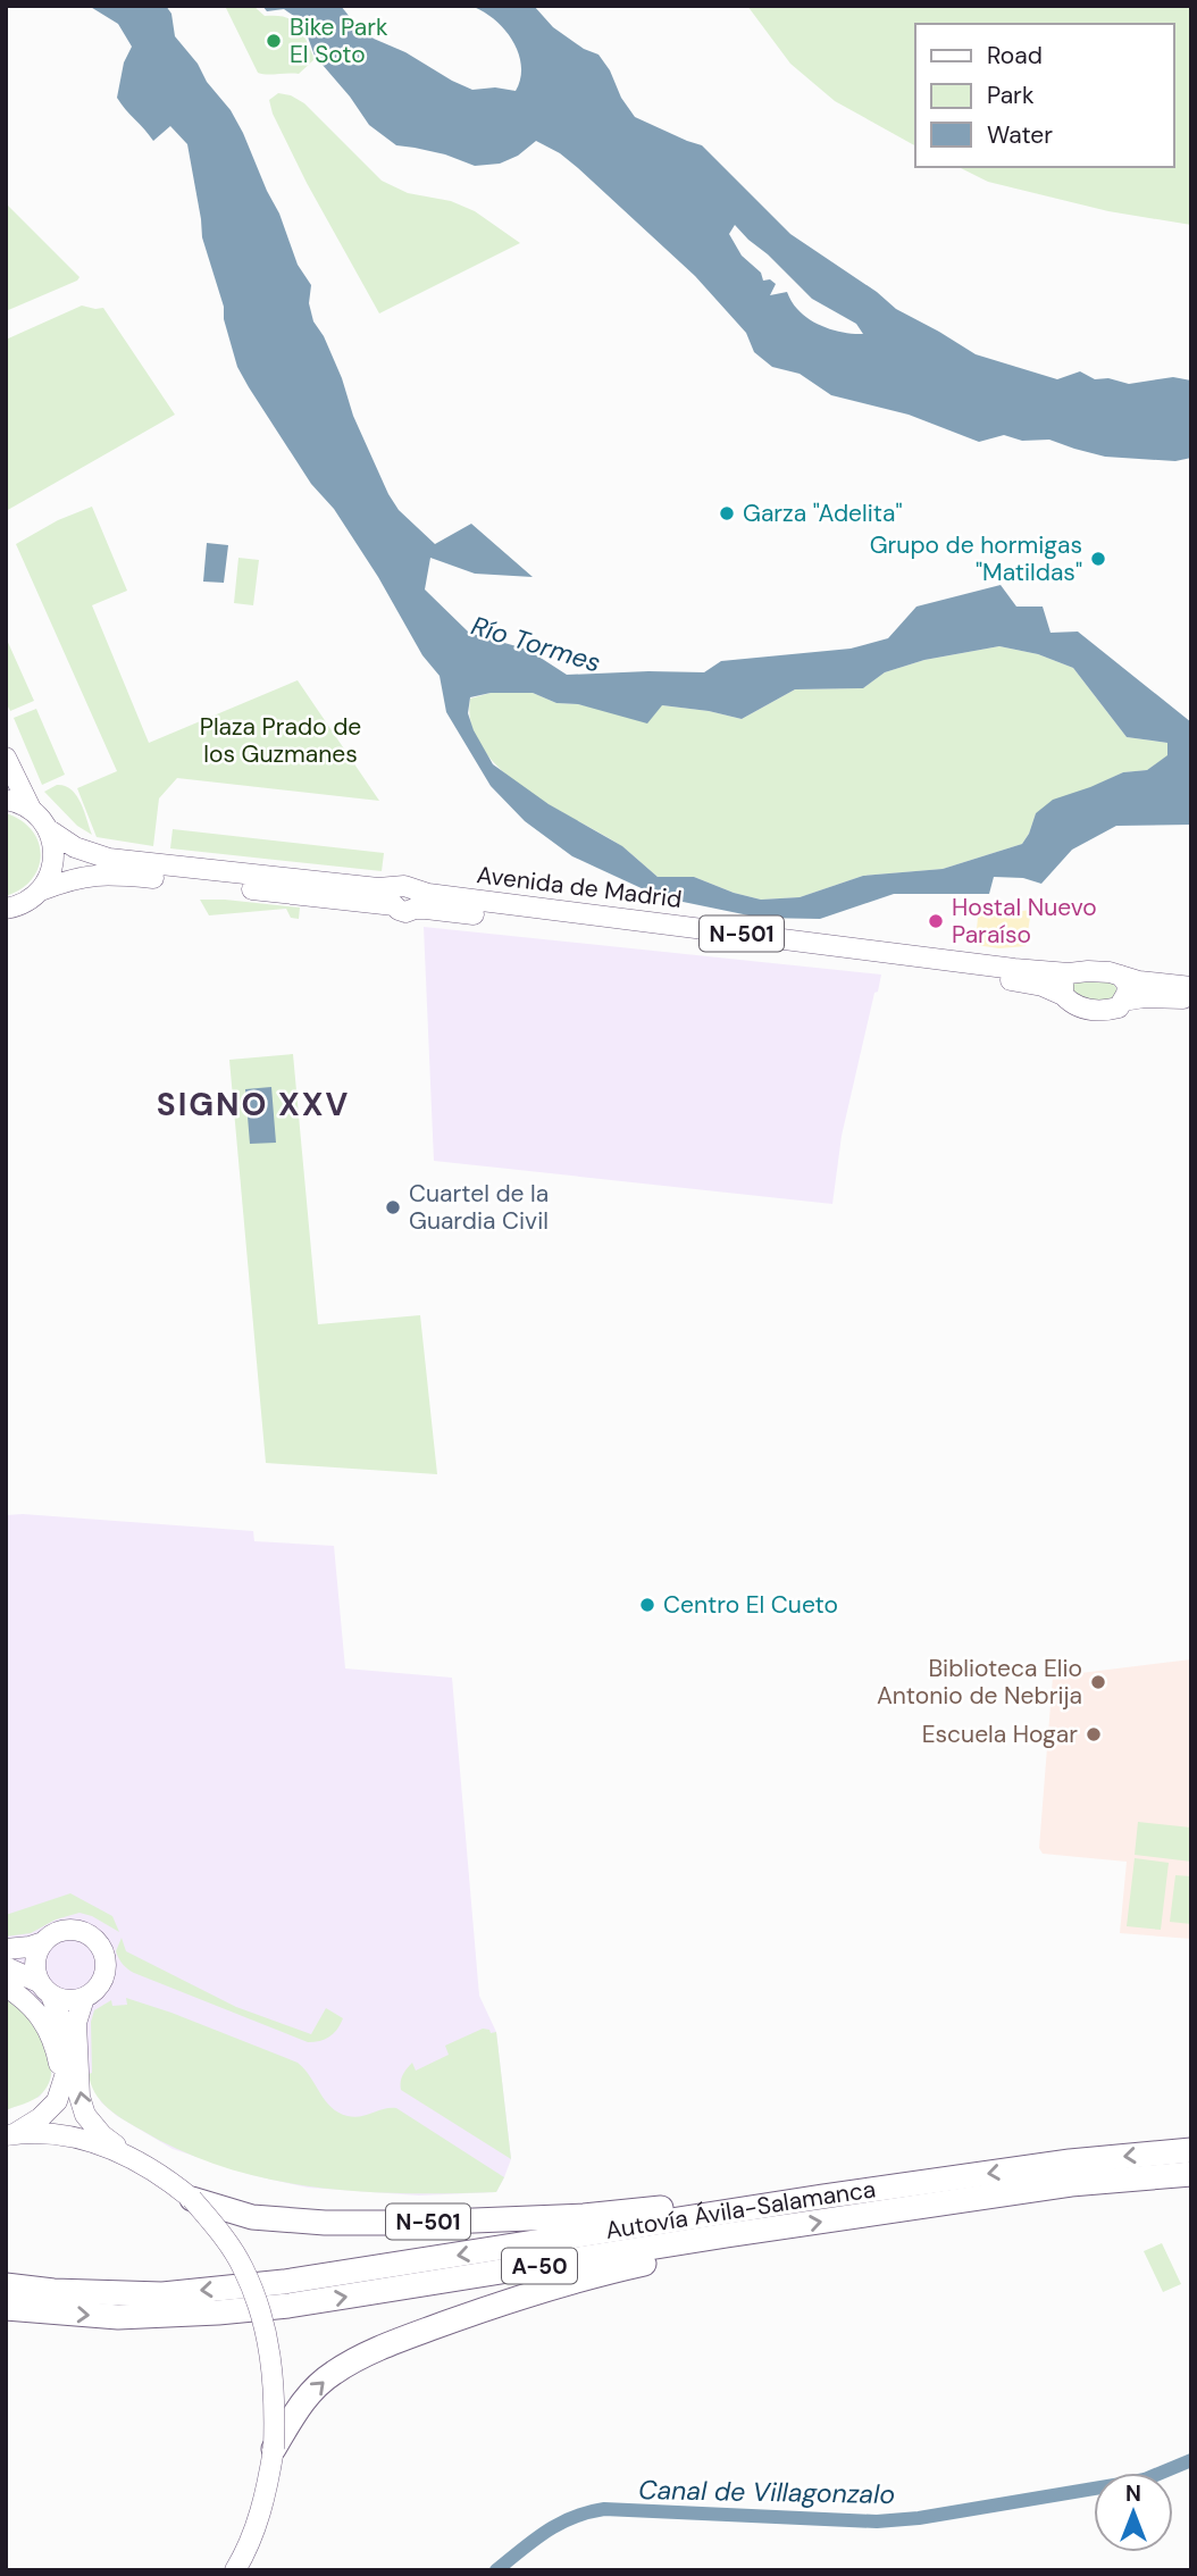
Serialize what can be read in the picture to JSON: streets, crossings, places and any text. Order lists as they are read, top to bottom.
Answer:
{
  "streets": {
    "highway": ["N-501", "Autovía Ávila-Salamanca", "A-50"],
    "main road": ["Avenida de Madrid"]
  },
  "crossings": [
    ["Avenida de Madrid", "N-501"],
    ["N-501", "Autovía Ávila-Salamanca"]
  ],
  "districts": ["SIGNO XXV"],
  "water": ["Río Tormes", "Canal de Villagonzalo"],
  "parks": ["Plaza Prado de los Guzmanes"],
  "places": [
    "Bike Park El Soto",
    "Garza \"Adelita\"",
    "Grupo de hormigas \"Matildas\"",
    "Hostal Nuevo Paraíso",
    "Cuartel de la Guardia Civil",
    "Centro El Cueto",
    "Biblioteca Elio Antonio de Nebrija",
    "Escuela Hogar"
  ],
  "legend": ["Road", "Park", "Water"],
  "north": "top"
}
